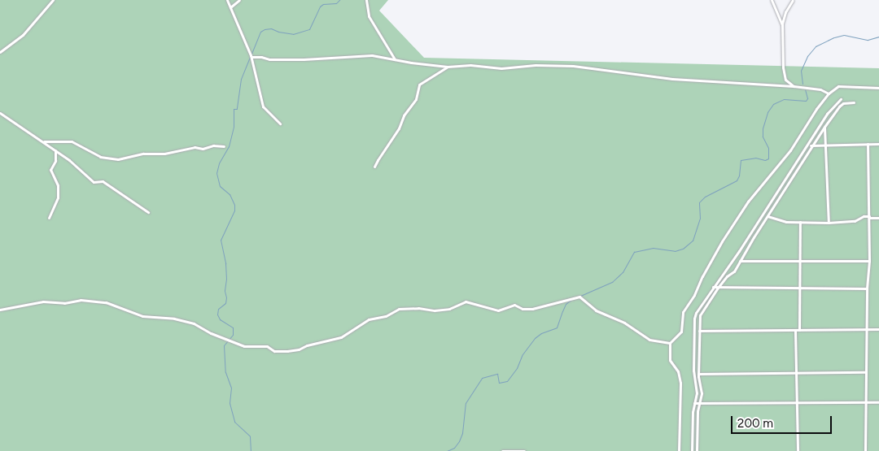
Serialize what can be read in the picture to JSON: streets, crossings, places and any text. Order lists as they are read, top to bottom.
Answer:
{
  "scale_bar": "200 m"
}
